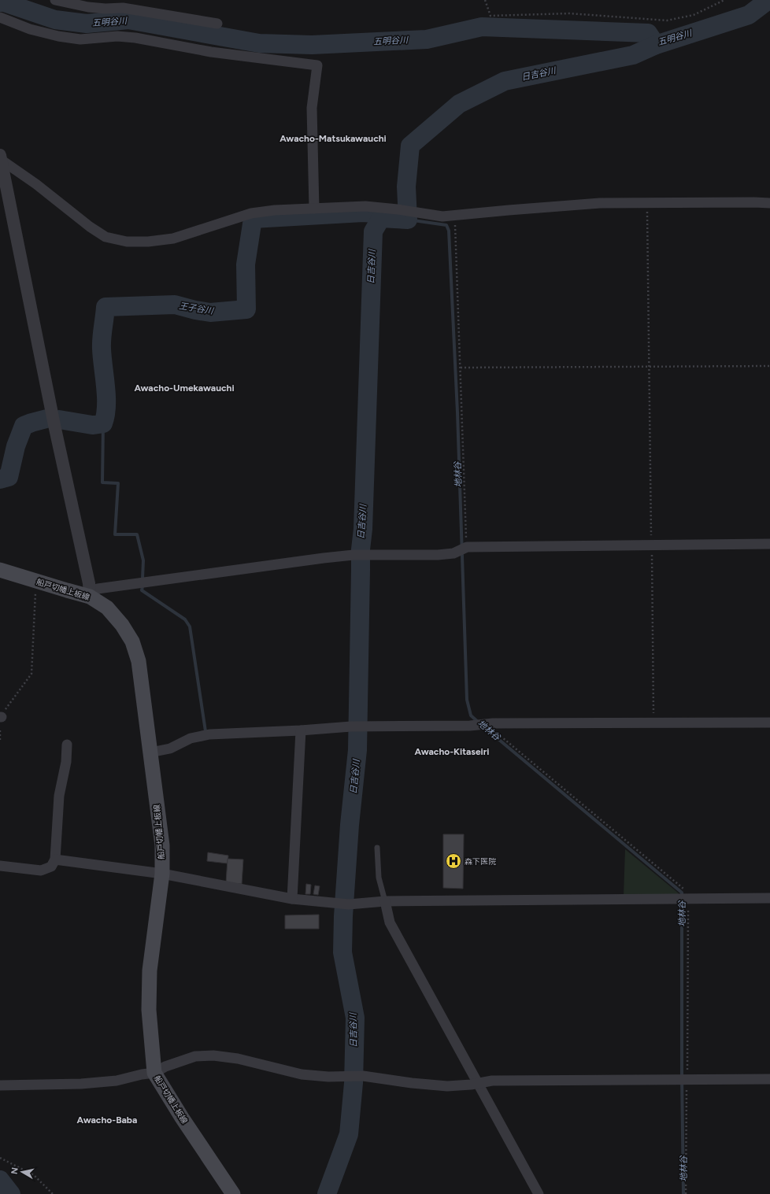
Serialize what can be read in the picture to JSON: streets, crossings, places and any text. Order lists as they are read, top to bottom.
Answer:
{
  "streets": {
    "main road": ["船戸切幡上板線"]
  },
  "districts": [
    "Awacho-Matsukawauchi",
    "Awacho-Umekawauchi",
    "Awacho-Kitaseiri",
    "Awacho-Baba"
  ],
  "water": [
    "五明谷川",
    "日吉谷川",
    "王子谷川",
    "地林谷"
  ],
  "places": {
    "hospital": ["森下医院"]
  },
  "north": "left"
}
